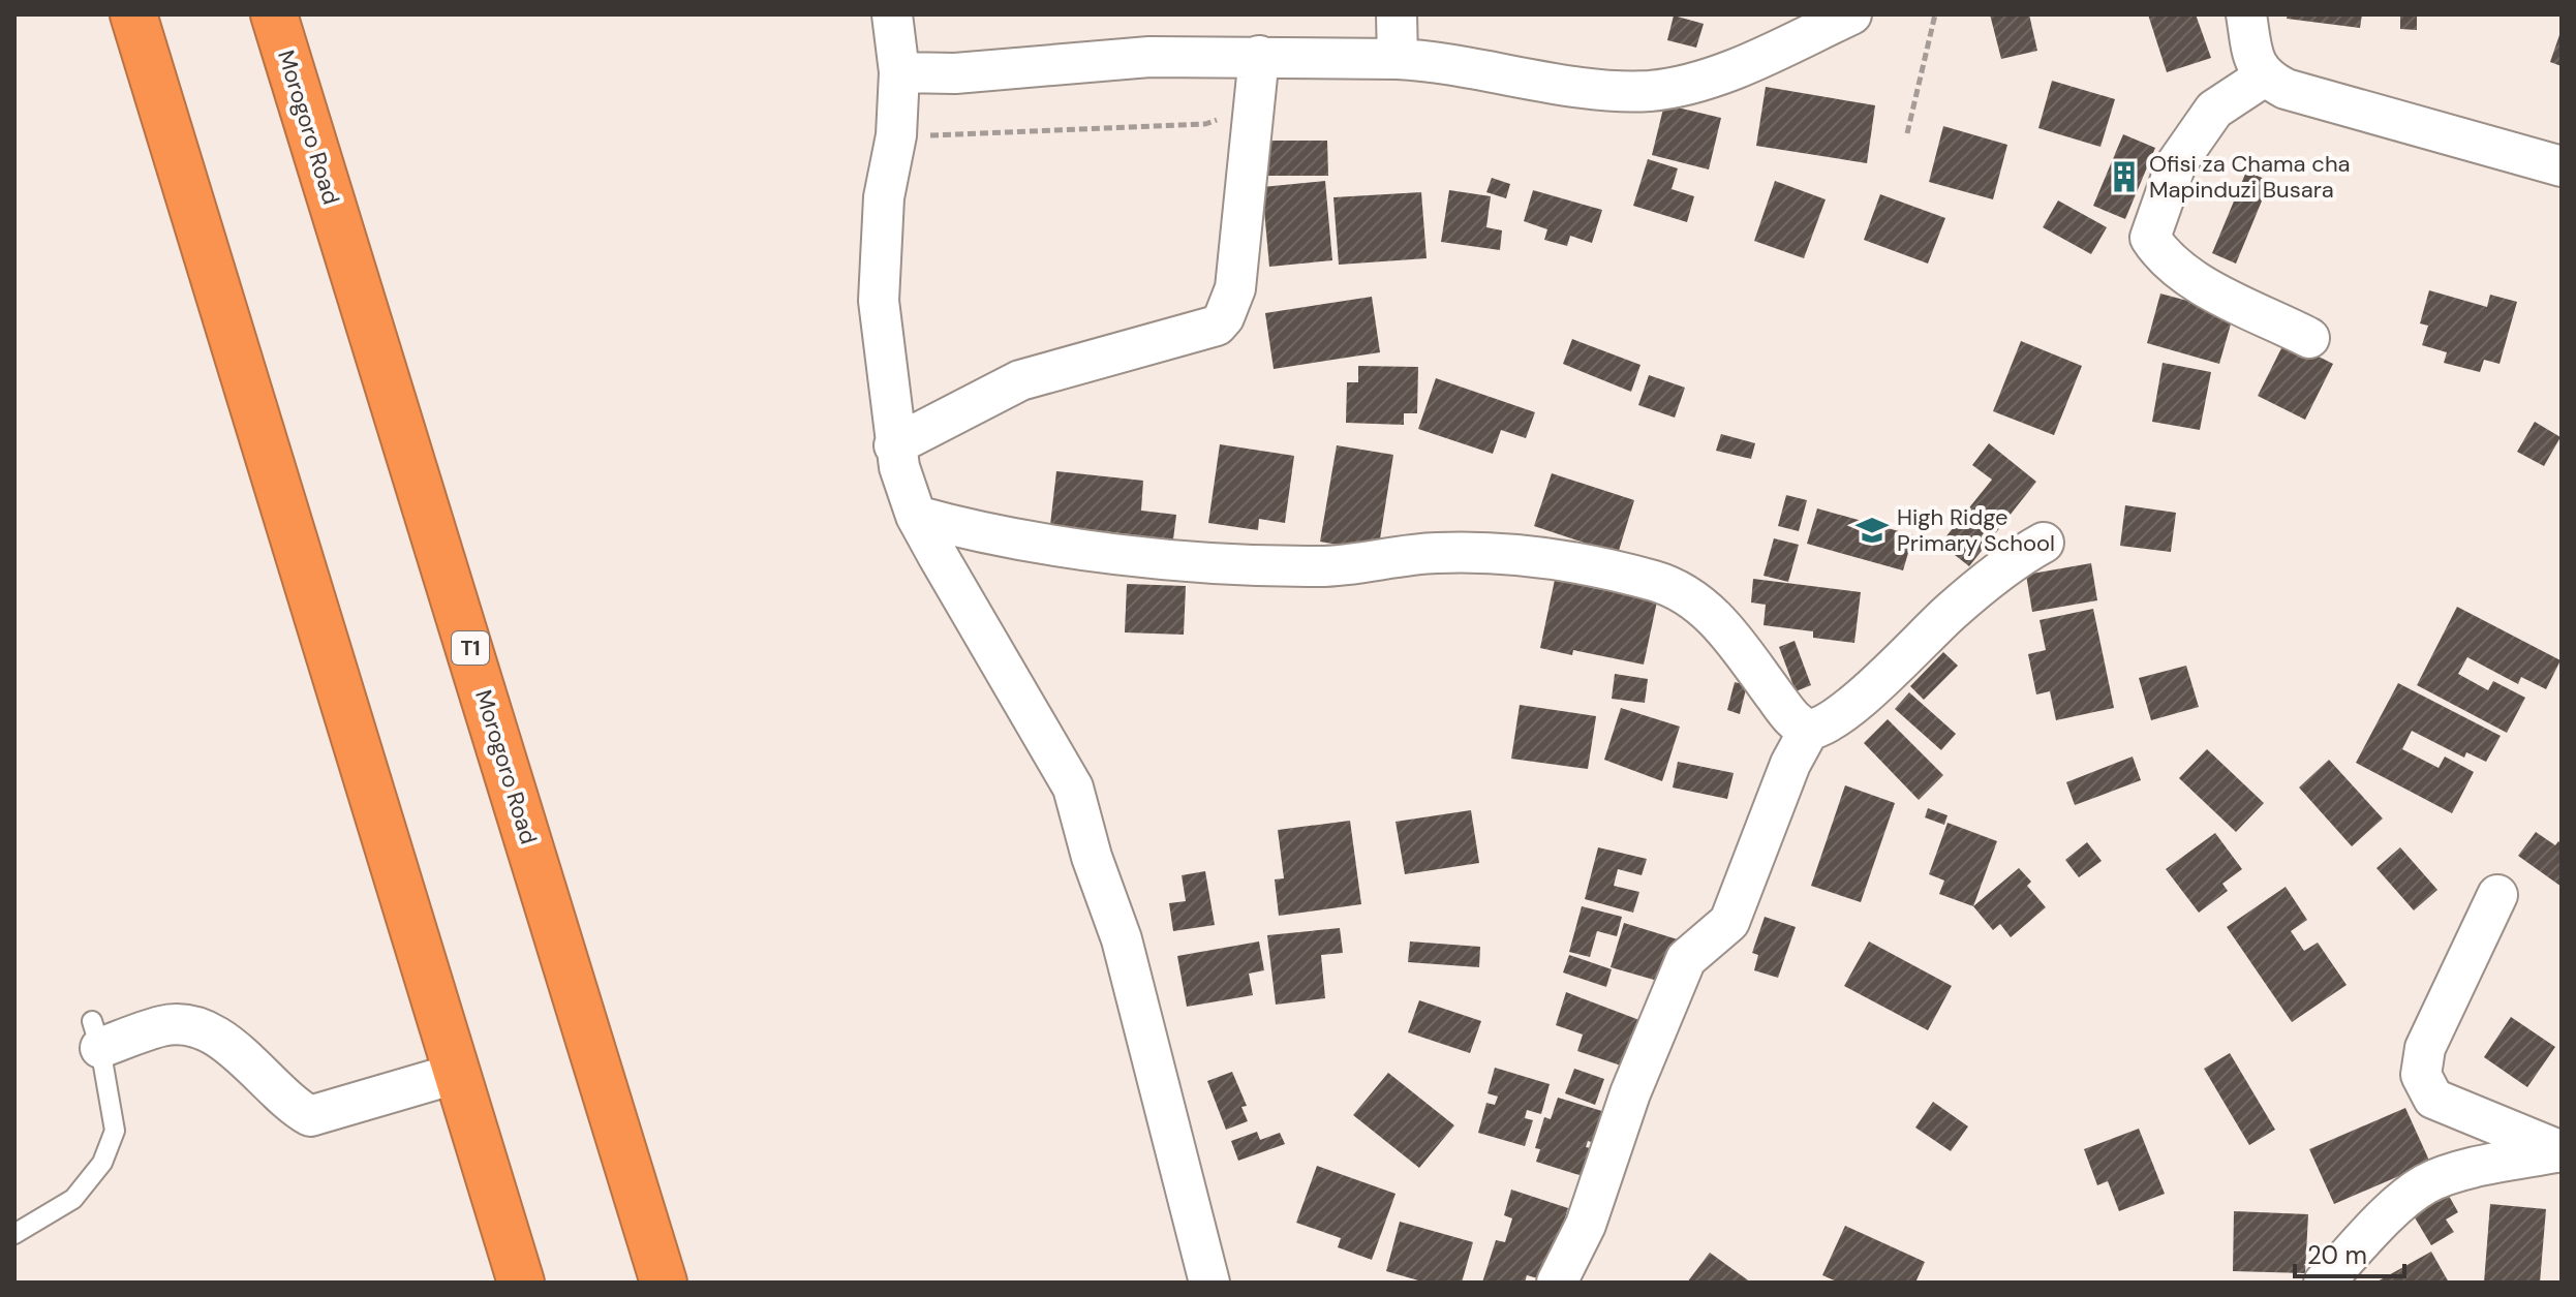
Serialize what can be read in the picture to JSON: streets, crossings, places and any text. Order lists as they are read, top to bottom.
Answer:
{
  "streets": {
    "highway": ["Morogoro Road", "T1"]
  },
  "places": {
    "building": ["Ofisi za Chama cha Mapinduzi Busara"],
    "school or university": ["High Ridge Primary School"]
  },
  "scale_bar": "20 m"
}
